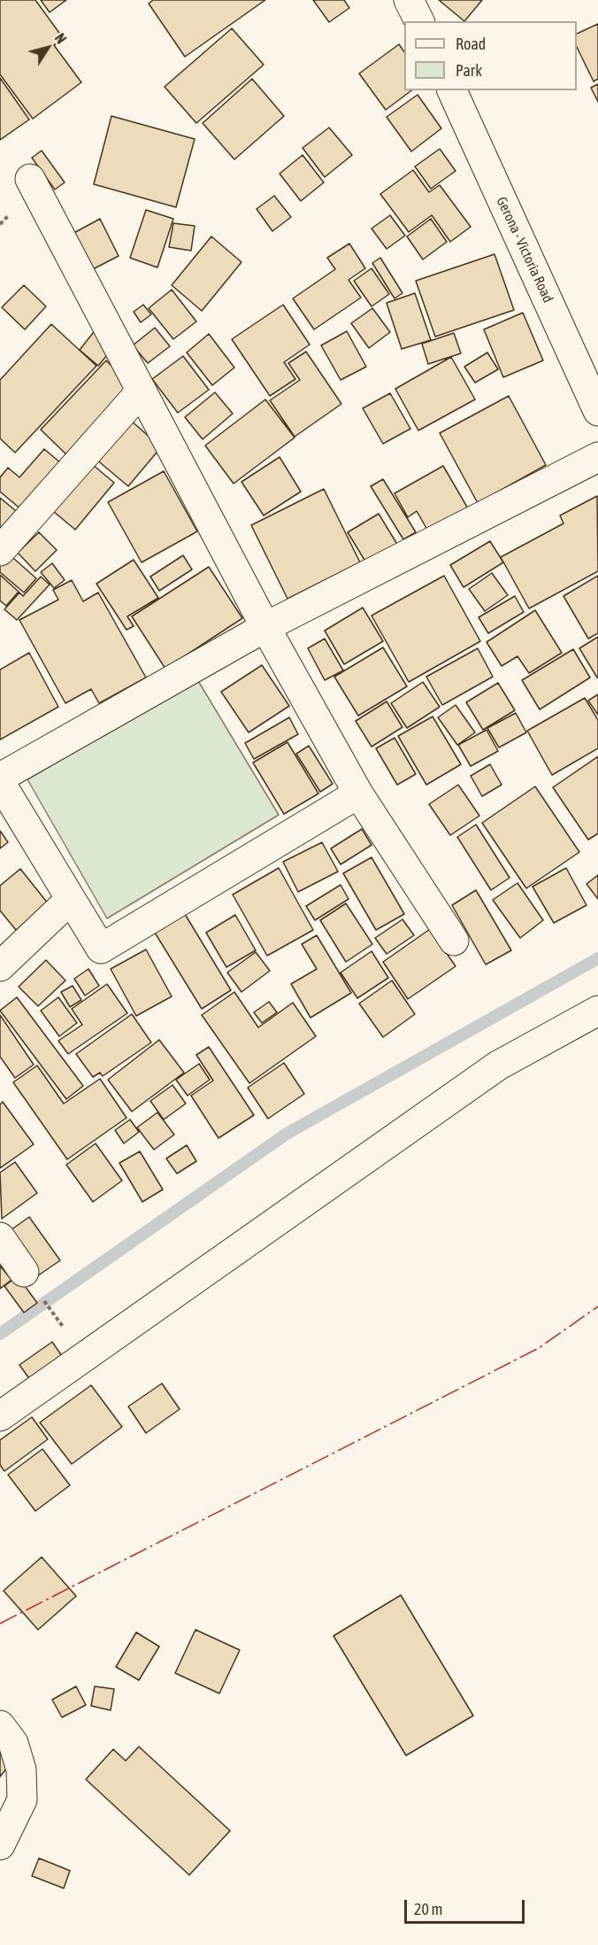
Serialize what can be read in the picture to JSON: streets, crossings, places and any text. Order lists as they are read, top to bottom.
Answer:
{
  "streets": {
    "street": ["Gerona - Victoria Road"]
  },
  "legend": ["Road", "Park"],
  "scale_bar": "20 m",
  "north": "top right"
}
